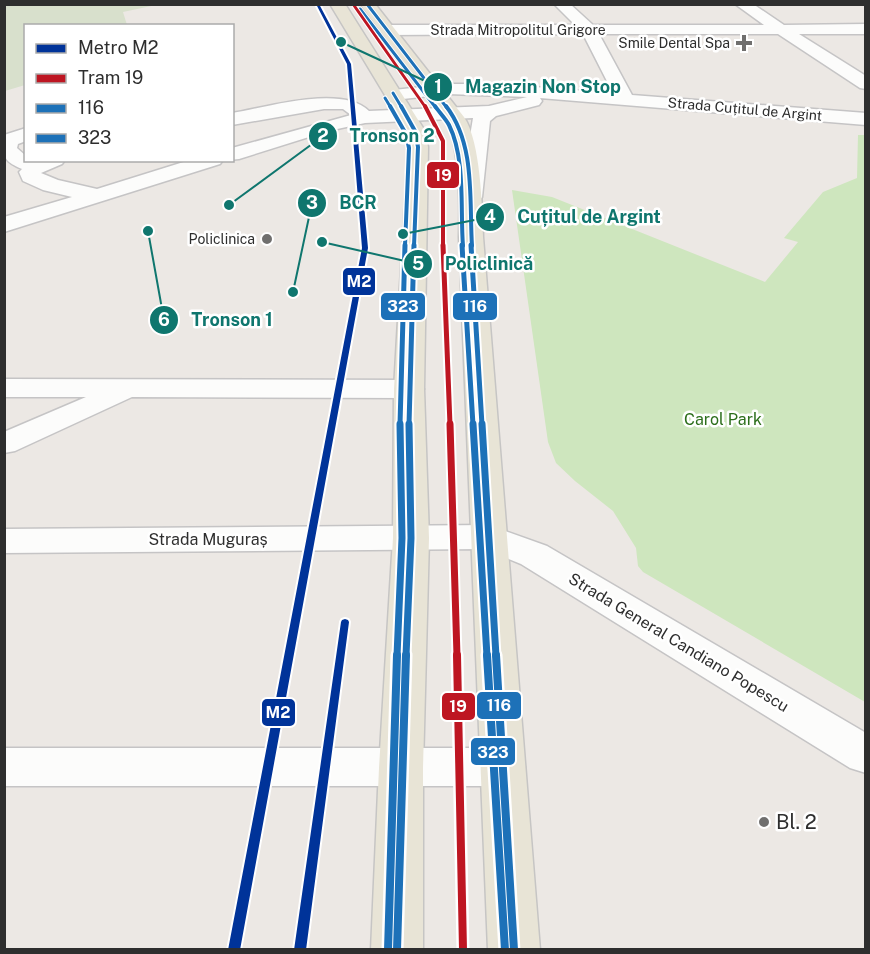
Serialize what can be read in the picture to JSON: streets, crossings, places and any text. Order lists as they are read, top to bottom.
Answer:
{
  "streets": {
    "street": [
      "Strada Mitropolitul Grigore",
      "Strada Cuțitul de Argint",
      "Strada Muguraș",
      "Strada General Candiano Popescu"
    ]
  },
  "crossings": [
    ["Strada Muguraș", "Strada General Candiano Popescu"]
  ],
  "parks": ["Carol Park"],
  "places": {
    "other": [
      "Magazin Non Stop",
      "Tronson 2",
      "Tronson 1",
      "Cuțitul de Argint",
      "Policlinica",
      "Policlinică",
      "BCR",
      "Bl. 2"
    ],
    "health": ["Smile Dental Spa"]
  },
  "lines": [
    "metro line M2",
    "tram line 19",
    "transit line 116",
    "transit line 323"
  ],
  "legend": [
    "Metro M2",
    "Tram 19",
    "116",
    "323"
  ]
}
